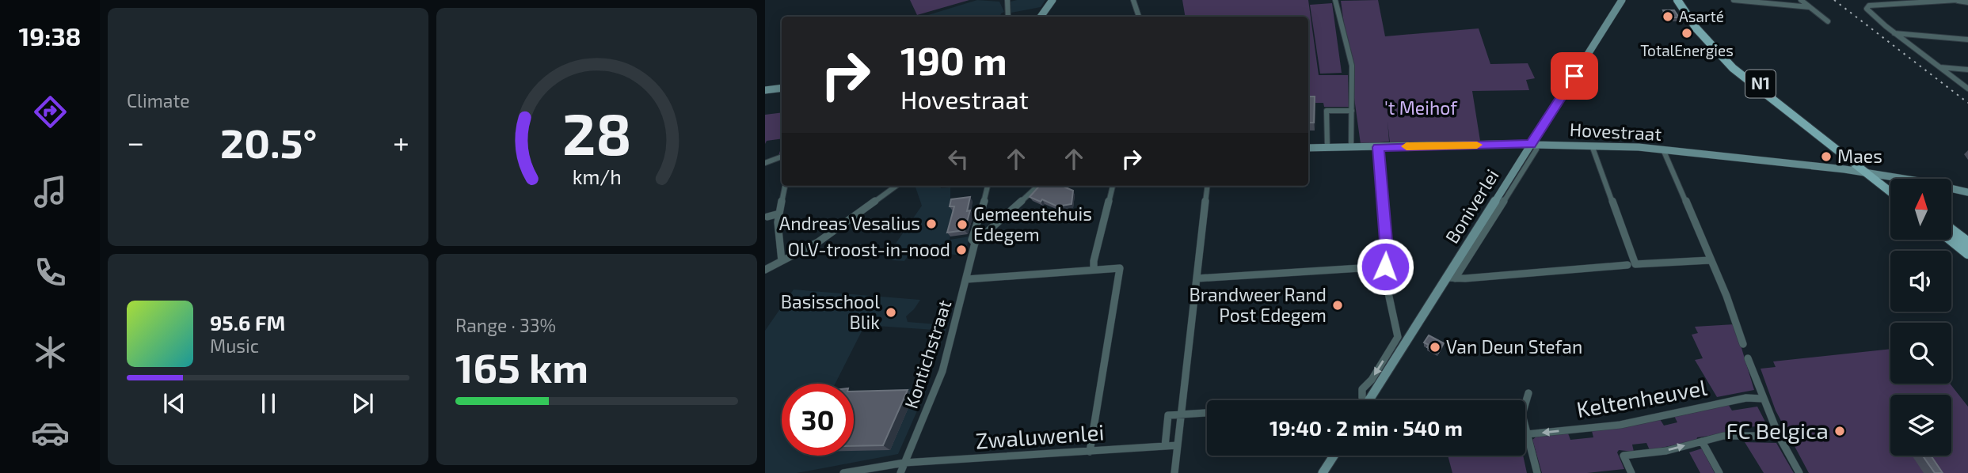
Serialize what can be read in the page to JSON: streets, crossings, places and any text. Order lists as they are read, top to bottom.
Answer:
{
  "streets": {
    "main road": ["N1"],
    "street": [
      "Hovestraat",
      "Boniverlei",
      "Kontichstraat",
      "Keltenheuvel",
      "Zwaluwenlei"
    ]
  },
  "crossings": [
    ["N1", "Hovestraat"],
    ["Hovestraat", "Boniverlei"],
    ["Kontichstraat", "Zwaluwenlei"]
  ],
  "one_way": ["Keltenheuvel"],
  "parks": ["'t Meihof"],
  "places": [
    "Asarté",
    "TotalEnergies",
    "Maes",
    "Andreas Vesalius",
    "Gemeentehuis Edegem",
    "OLV-troost-in-nood",
    "Brandweer Rand Post Edegem",
    "Basisschool Blik",
    "Van Deun Stefan",
    "FC Belgica"
  ],
  "north": "top",
  "page": {
    "tabs": "19:38",
    "tile": [
      "Climate",
      ["Range · 33%", "165 km"]
    ],
    "turn": ["190 m", "Hovestraat"],
    "heat": ["−", "20.5°", "+"],
    "song": ["95.6 FM", "Music"],
    "limit": "30",
    "trip": "19:40 · 2 min · 540 m",
    "gauge": ["28", "km/h"]
  }
}
